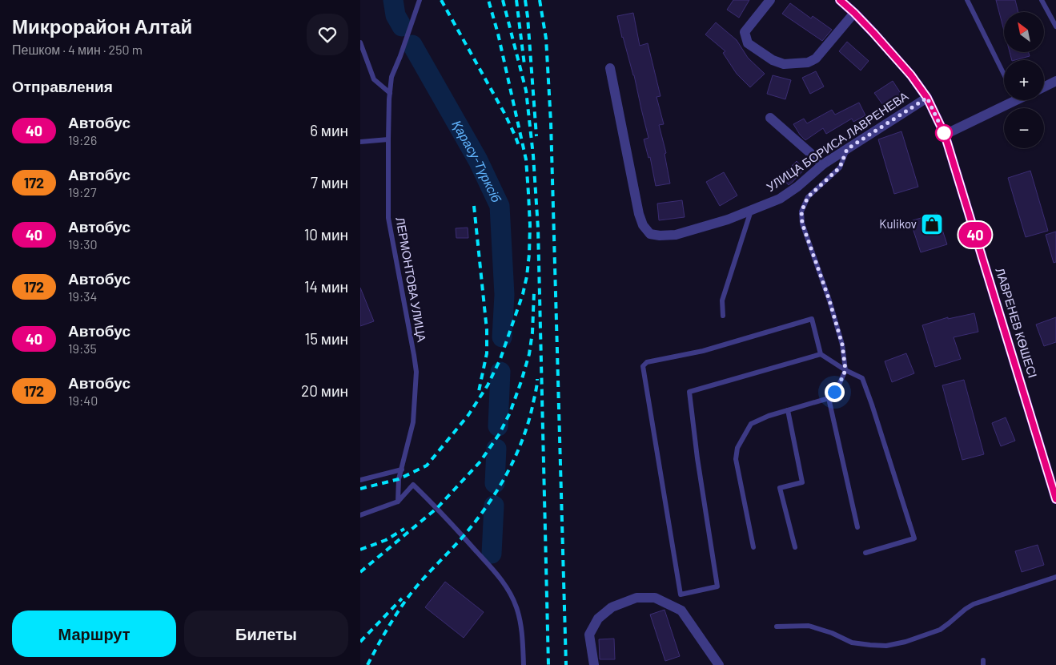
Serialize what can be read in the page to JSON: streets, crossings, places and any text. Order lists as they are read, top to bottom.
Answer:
{
  "streets": {
    "main road": ["ЛАВРЕНЕВ КӨШЕСІ"],
    "street": ["УЛИЦА БОРИСА ЛАВРЕНЕВА"],
    "lane": ["ЛЕРМОНТОВА УЛИЦА"]
  },
  "crossings": [
    ["УЛИЦА БОРИСА ЛАВРЕНЕВА", "ЛАВРЕНЕВ КӨШЕСІ"]
  ],
  "water": ["Қарасу-Түрксіб"],
  "places": {
    "shop": ["Kulikov"]
  },
  "lines": ["bus line 40"],
  "north": "top left",
  "page": {
    "heading": [
      ["Микрорайон Алтай", "Пешком · 4 мин · 250 m"],
      "Отправления"
    ],
    "on_map": "40",
    "map_buttons": ["+", "−"],
    "list": [
      {
        "mark": "40",
        "name": "Автобус",
        "note": "19:26",
        "value": "6 мин"
      },
      {
        "mark": "172",
        "name": "Автобус",
        "note": "19:27",
        "value": "7 мин"
      },
      {
        "mark": "40",
        "name": "Автобус",
        "note": "19:30",
        "value": "10 мин"
      },
      {
        "mark": "172",
        "name": "Автобус",
        "note": "19:34",
        "value": "14 мин"
      },
      {
        "mark": "40",
        "name": "Автобус",
        "note": "19:35",
        "value": "15 мин"
      },
      {
        "mark": "172",
        "name": "Автобус",
        "note": "19:40",
        "value": "20 мин"
      }
    ],
    "buttons": ["Маршрут", "Билеты"]
  }
}
